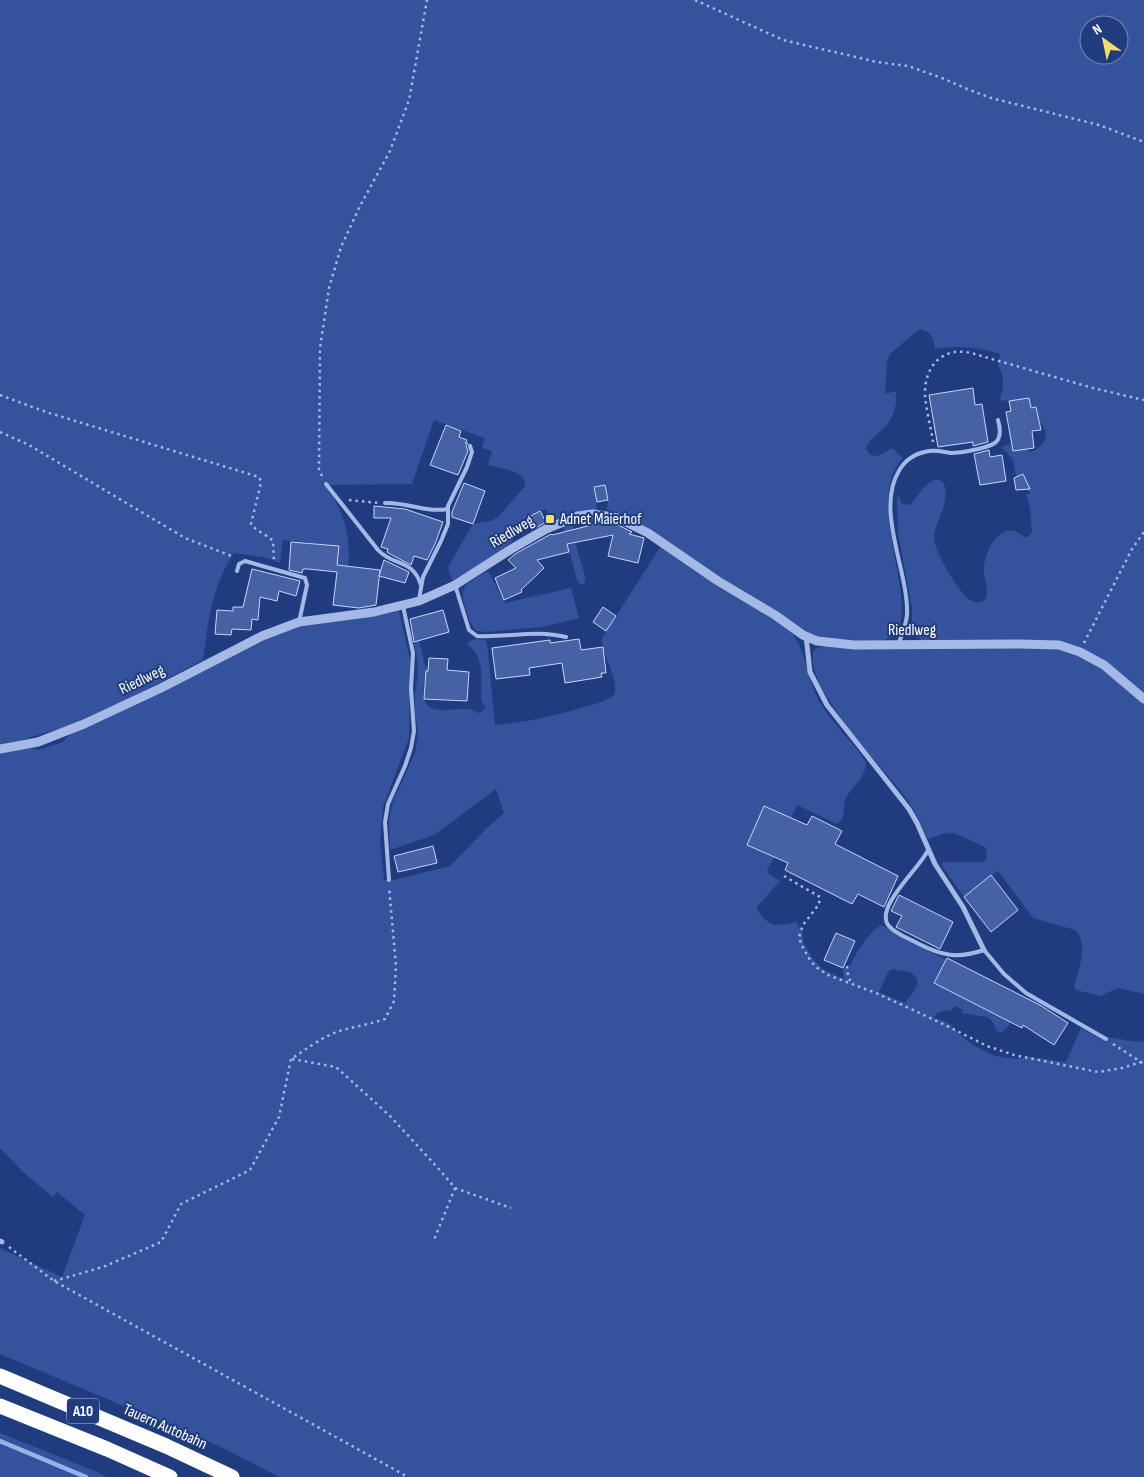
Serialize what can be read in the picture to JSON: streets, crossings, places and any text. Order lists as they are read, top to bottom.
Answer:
{
  "streets": {
    "highway": ["A10", "Tauern Autobahn"],
    "street": ["Riedlweg"]
  },
  "places": {
    "transit": ["Adnet Maierhof"]
  },
  "north": "top left"
}
